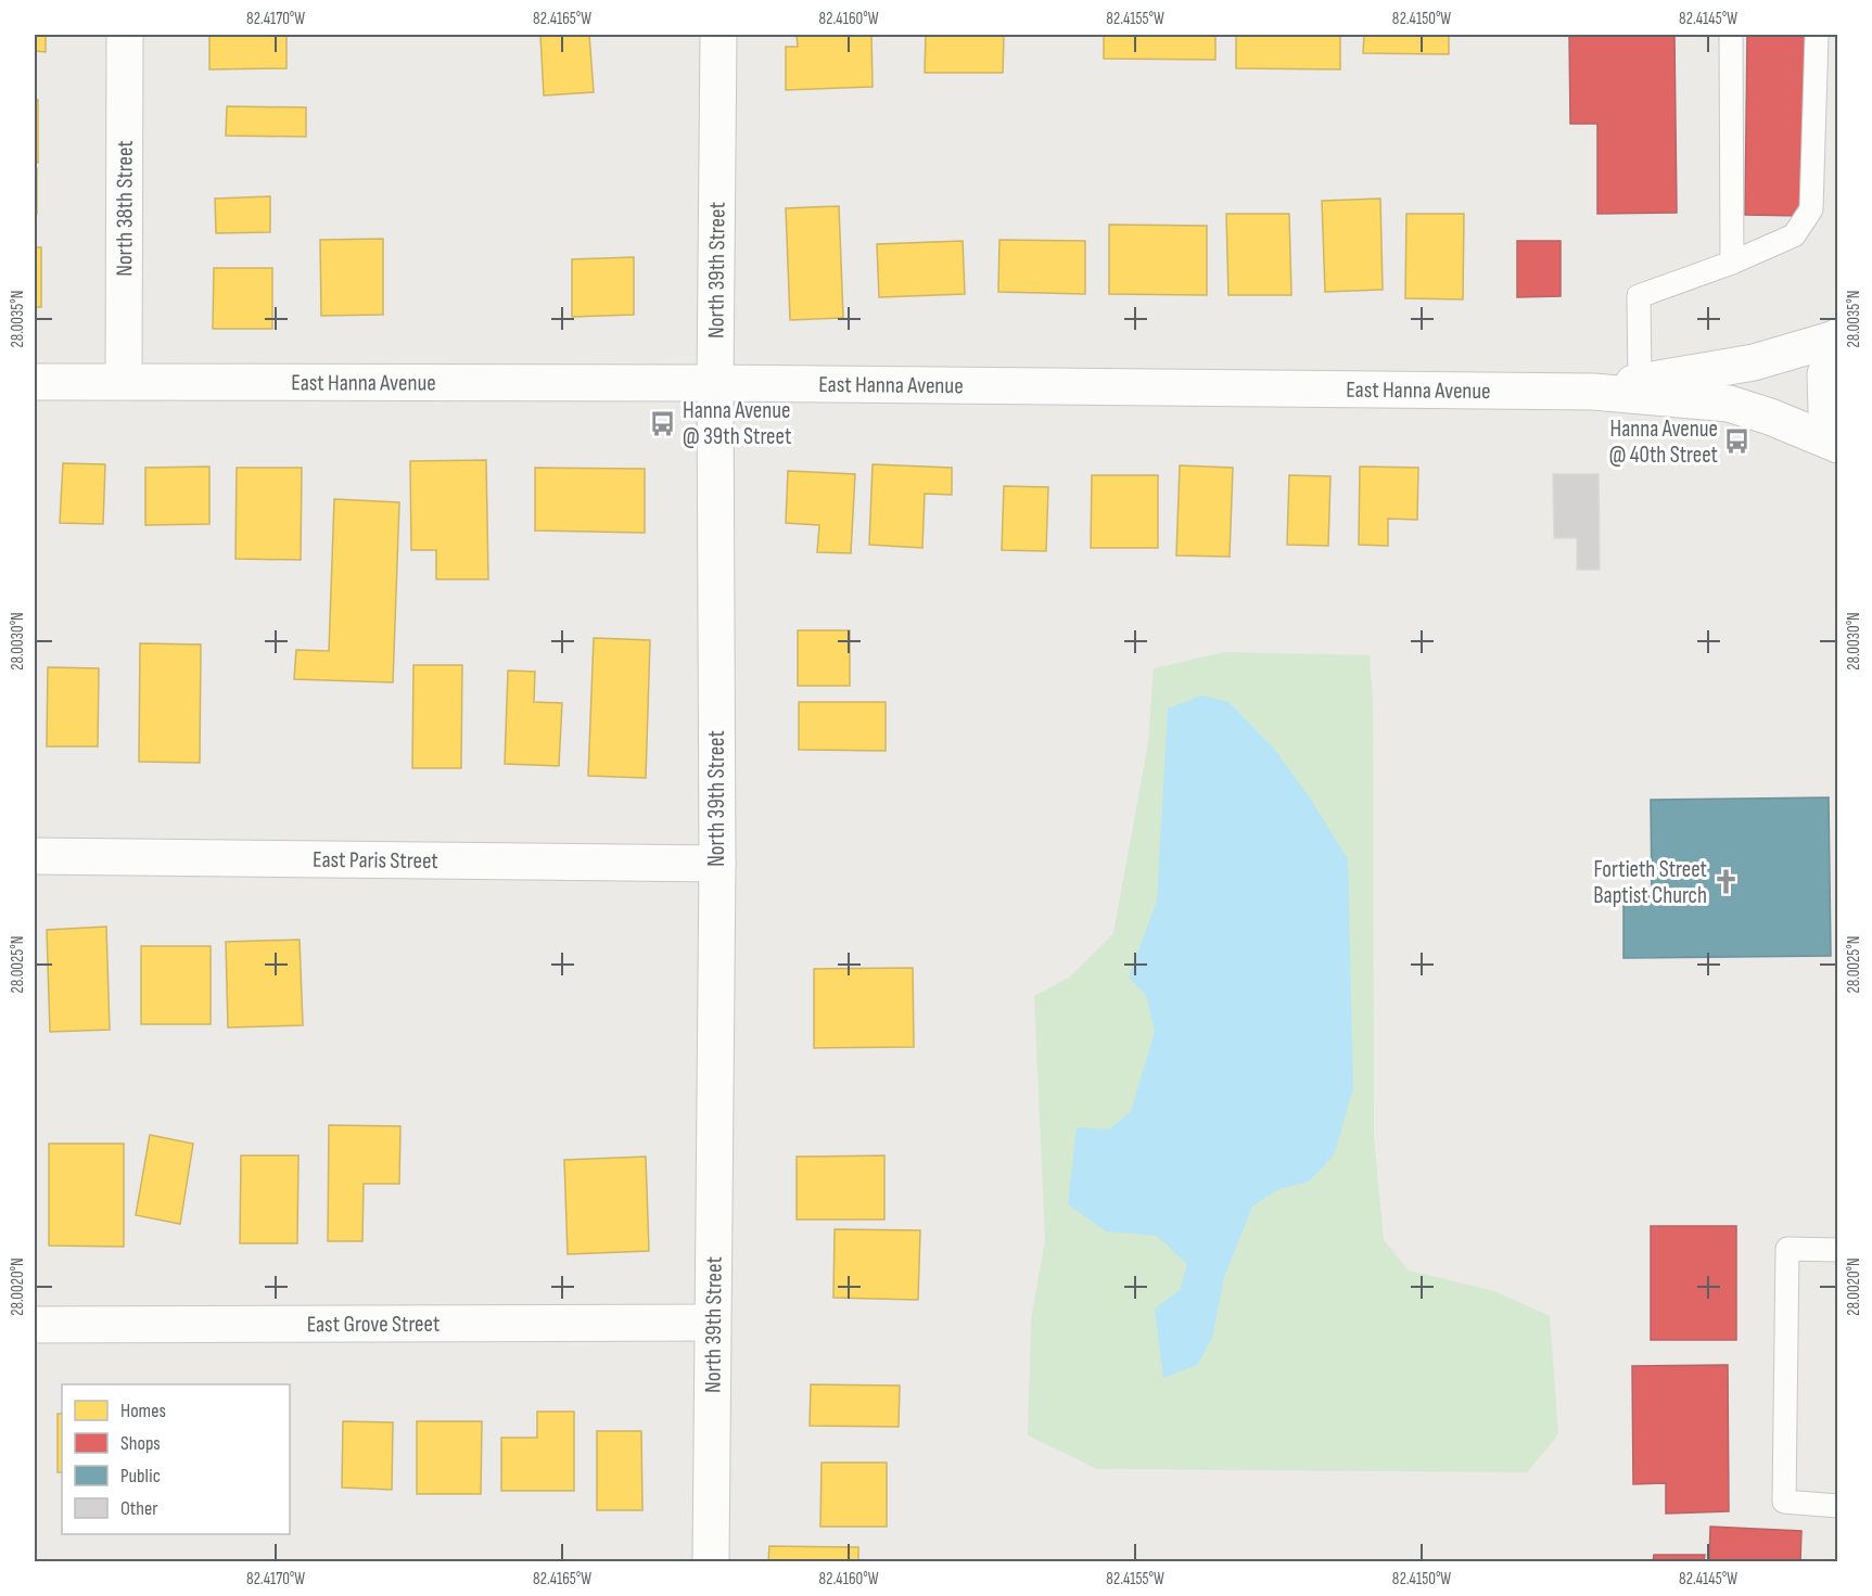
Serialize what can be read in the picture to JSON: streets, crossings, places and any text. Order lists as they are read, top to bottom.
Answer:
{
  "streets": {
    "street": [
      "North 38th Street",
      "North 39th Street",
      "East Hanna Avenue",
      "East Paris Street",
      "East Grove Street"
    ]
  },
  "crossings": [
    ["North 38th Street", "East Hanna Avenue"],
    ["North 39th Street", "East Hanna Avenue"],
    ["North 39th Street", "East Paris Street"],
    ["North 39th Street", "East Grove Street"]
  ],
  "places": {
    "bus stop": ["Hanna Avenue @ 39th Street", "Hanna Avenue @ 40th Street"],
    "church": ["Fortieth Street Baptist Church"]
  },
  "legend": [
    "Homes",
    "Shops",
    "Public",
    "Other"
  ],
  "coordinates": [
    "82.4170°W",
    "82.4165°W",
    "82.4160°W",
    "82.4155°W",
    "82.4150°W",
    "82.4145°W",
    "28.0035°N",
    "28.0030°N",
    "28.0025°N",
    "28.0020°N"
  ]
}
